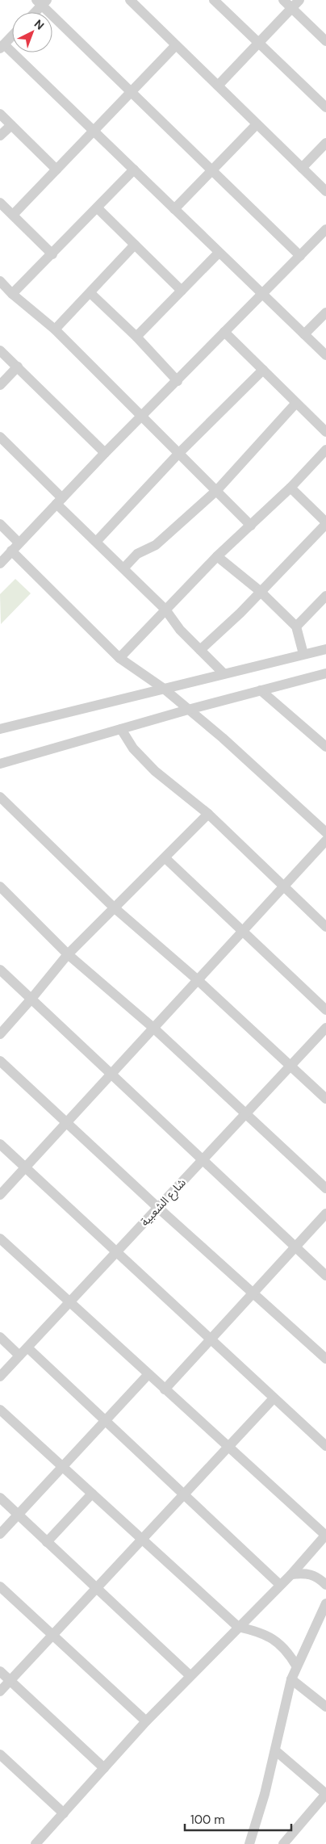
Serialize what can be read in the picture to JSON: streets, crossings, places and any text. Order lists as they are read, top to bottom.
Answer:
{
  "streets": {
    "street": ["شارع الشعبية"]
  },
  "scale_bar": "100 m",
  "north": "top right"
}
